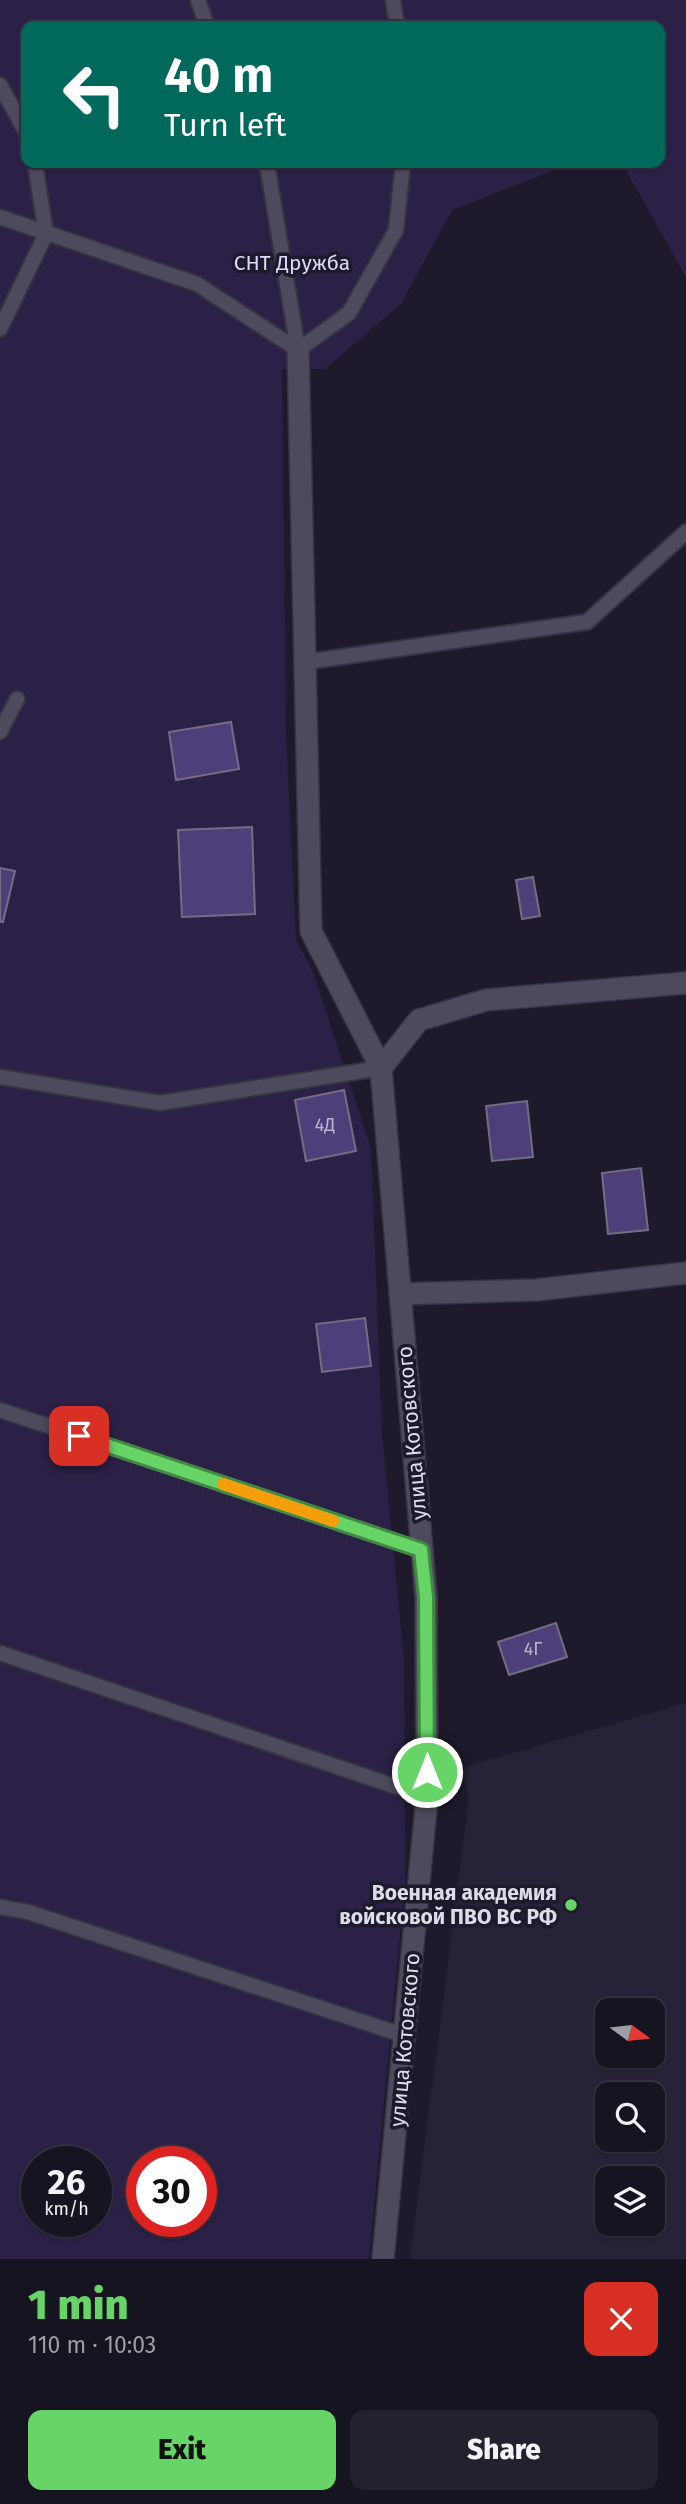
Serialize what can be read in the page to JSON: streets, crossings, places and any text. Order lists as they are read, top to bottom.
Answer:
{
  "streets": {
    "street": ["улица Котовского"]
  },
  "parks": ["СНТ Дружба"],
  "places": ["Военная академия войсковой ПВО ВС РФ"],
  "house_numbers": ["4Д", "4Г"],
  "north": "right",
  "page": {
    "turn": ["40 m", "Turn left"],
    "speed": "26 km/h",
    "limit": "30",
    "heading": ["1 min", "110 m · 10:03"],
    "buttons": ["Exit", "Share"]
  }
}
